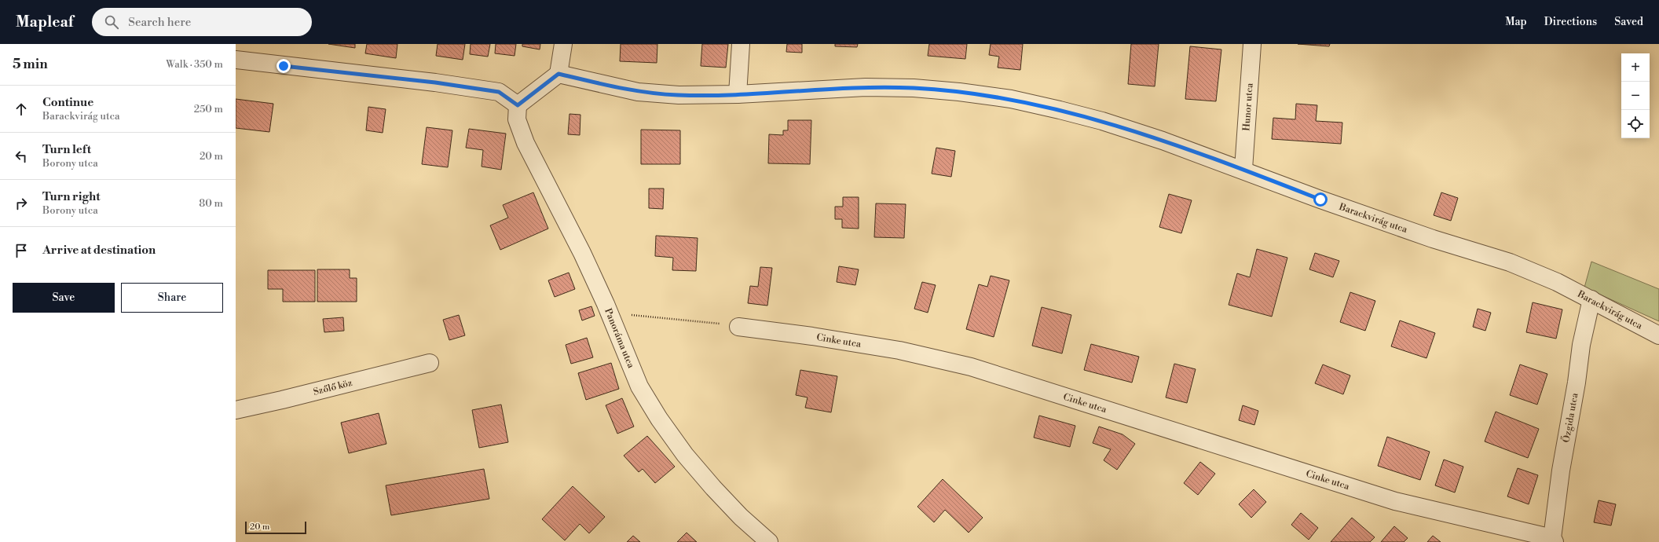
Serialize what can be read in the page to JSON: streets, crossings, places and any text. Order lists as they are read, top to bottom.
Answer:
{
  "streets": {
    "street": [
      "Hunor utca",
      "Barackvirág utca",
      "Panoráma utca",
      "Cinke utca",
      "Szőlő köz",
      "Őzgida utca"
    ]
  },
  "crossings": [
    ["Hunor utca", "Barackvirág utca"],
    ["Barackvirág utca", "Őzgida utca"],
    ["Cinke utca", "Őzgida utca"]
  ],
  "scale_bar": "20 m",
  "page": {
    "header": "Mapleaf",
    "search": "Search here",
    "nav": ["Map", "Directions", "Saved"],
    "heading": ["5 min", "Walk · 350 m"],
    "map_buttons": ["+", "−"],
    "list": [
      ["Continue", "Barackvirág utca", "250 m"],
      ["Turn left", "Borony utca", "20 m"],
      ["Turn right", "Borony utca", "80 m"],
      "Arrive at destination"
    ],
    "buttons": ["Save", "Share"],
    "scale": "20 m"
  }
}
